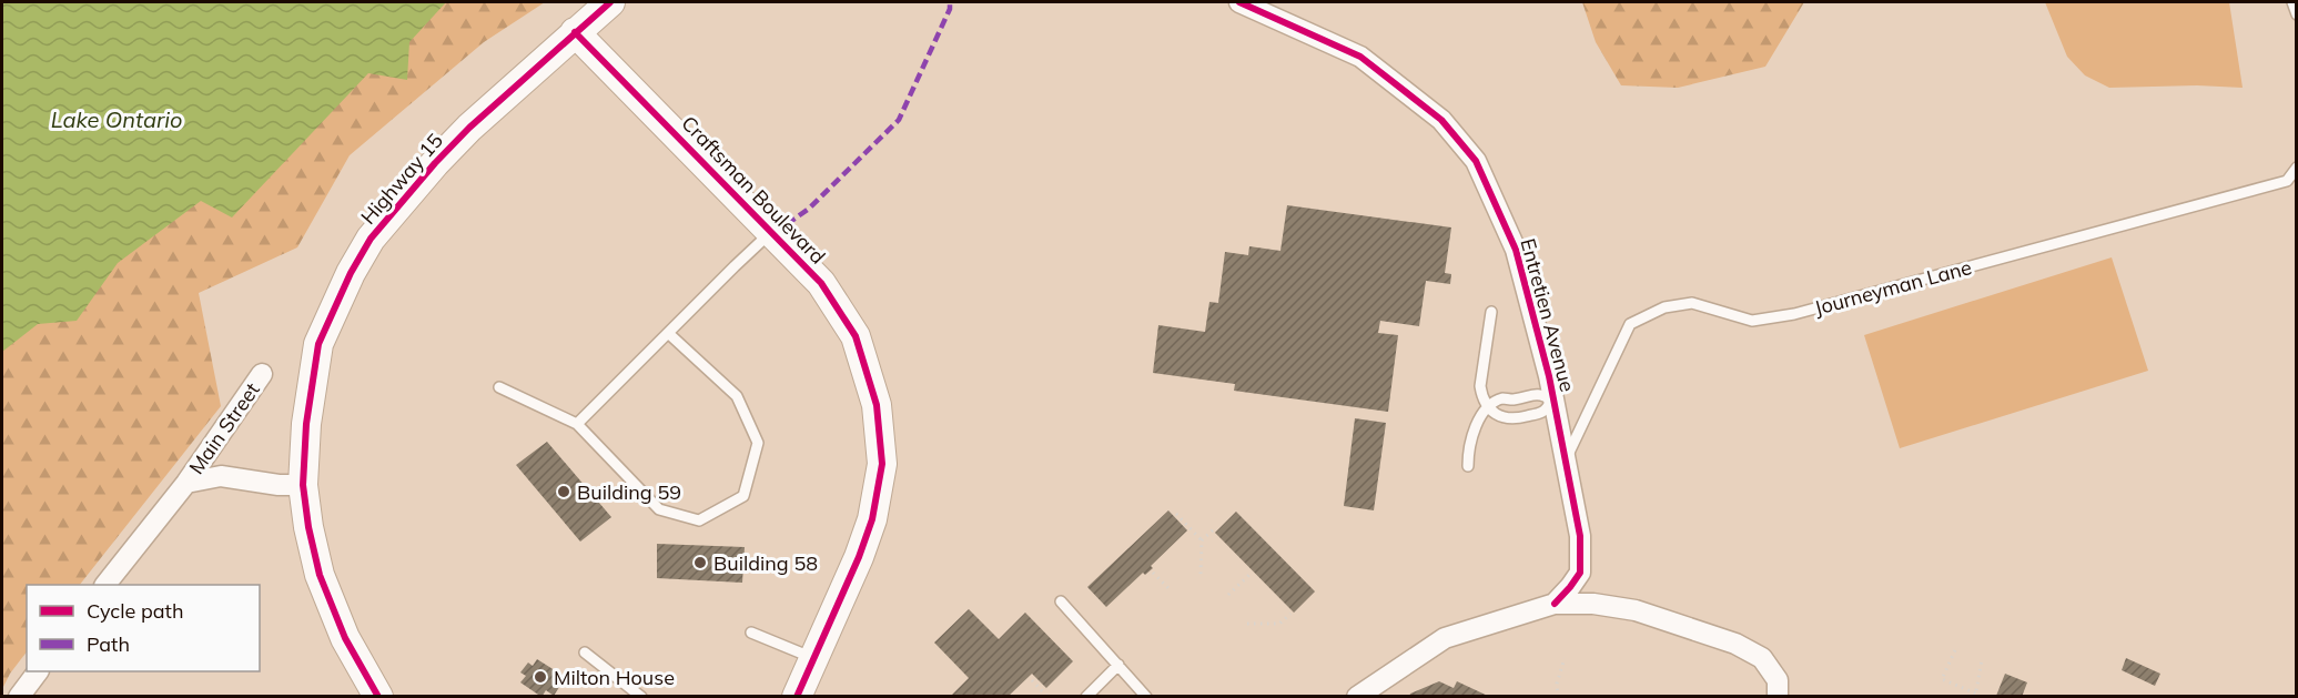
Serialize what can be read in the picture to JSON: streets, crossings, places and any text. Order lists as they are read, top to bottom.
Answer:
{
  "streets": {
    "main road": ["Highway 15", "Craftsman Boulevard"],
    "street": ["Entretien Avenue", "Main Street"],
    "lane": ["Journeyman Lane"]
  },
  "crossings": [
    ["Highway 15", "Craftsman Boulevard"],
    ["Highway 15", "Main Street"],
    ["Journeyman Lane", "Entretien Avenue"]
  ],
  "water": ["Lake Ontario"],
  "places": ["Building 59", "Building 58", "Milton House"],
  "legend": ["Cycle path", "Path"]
}
